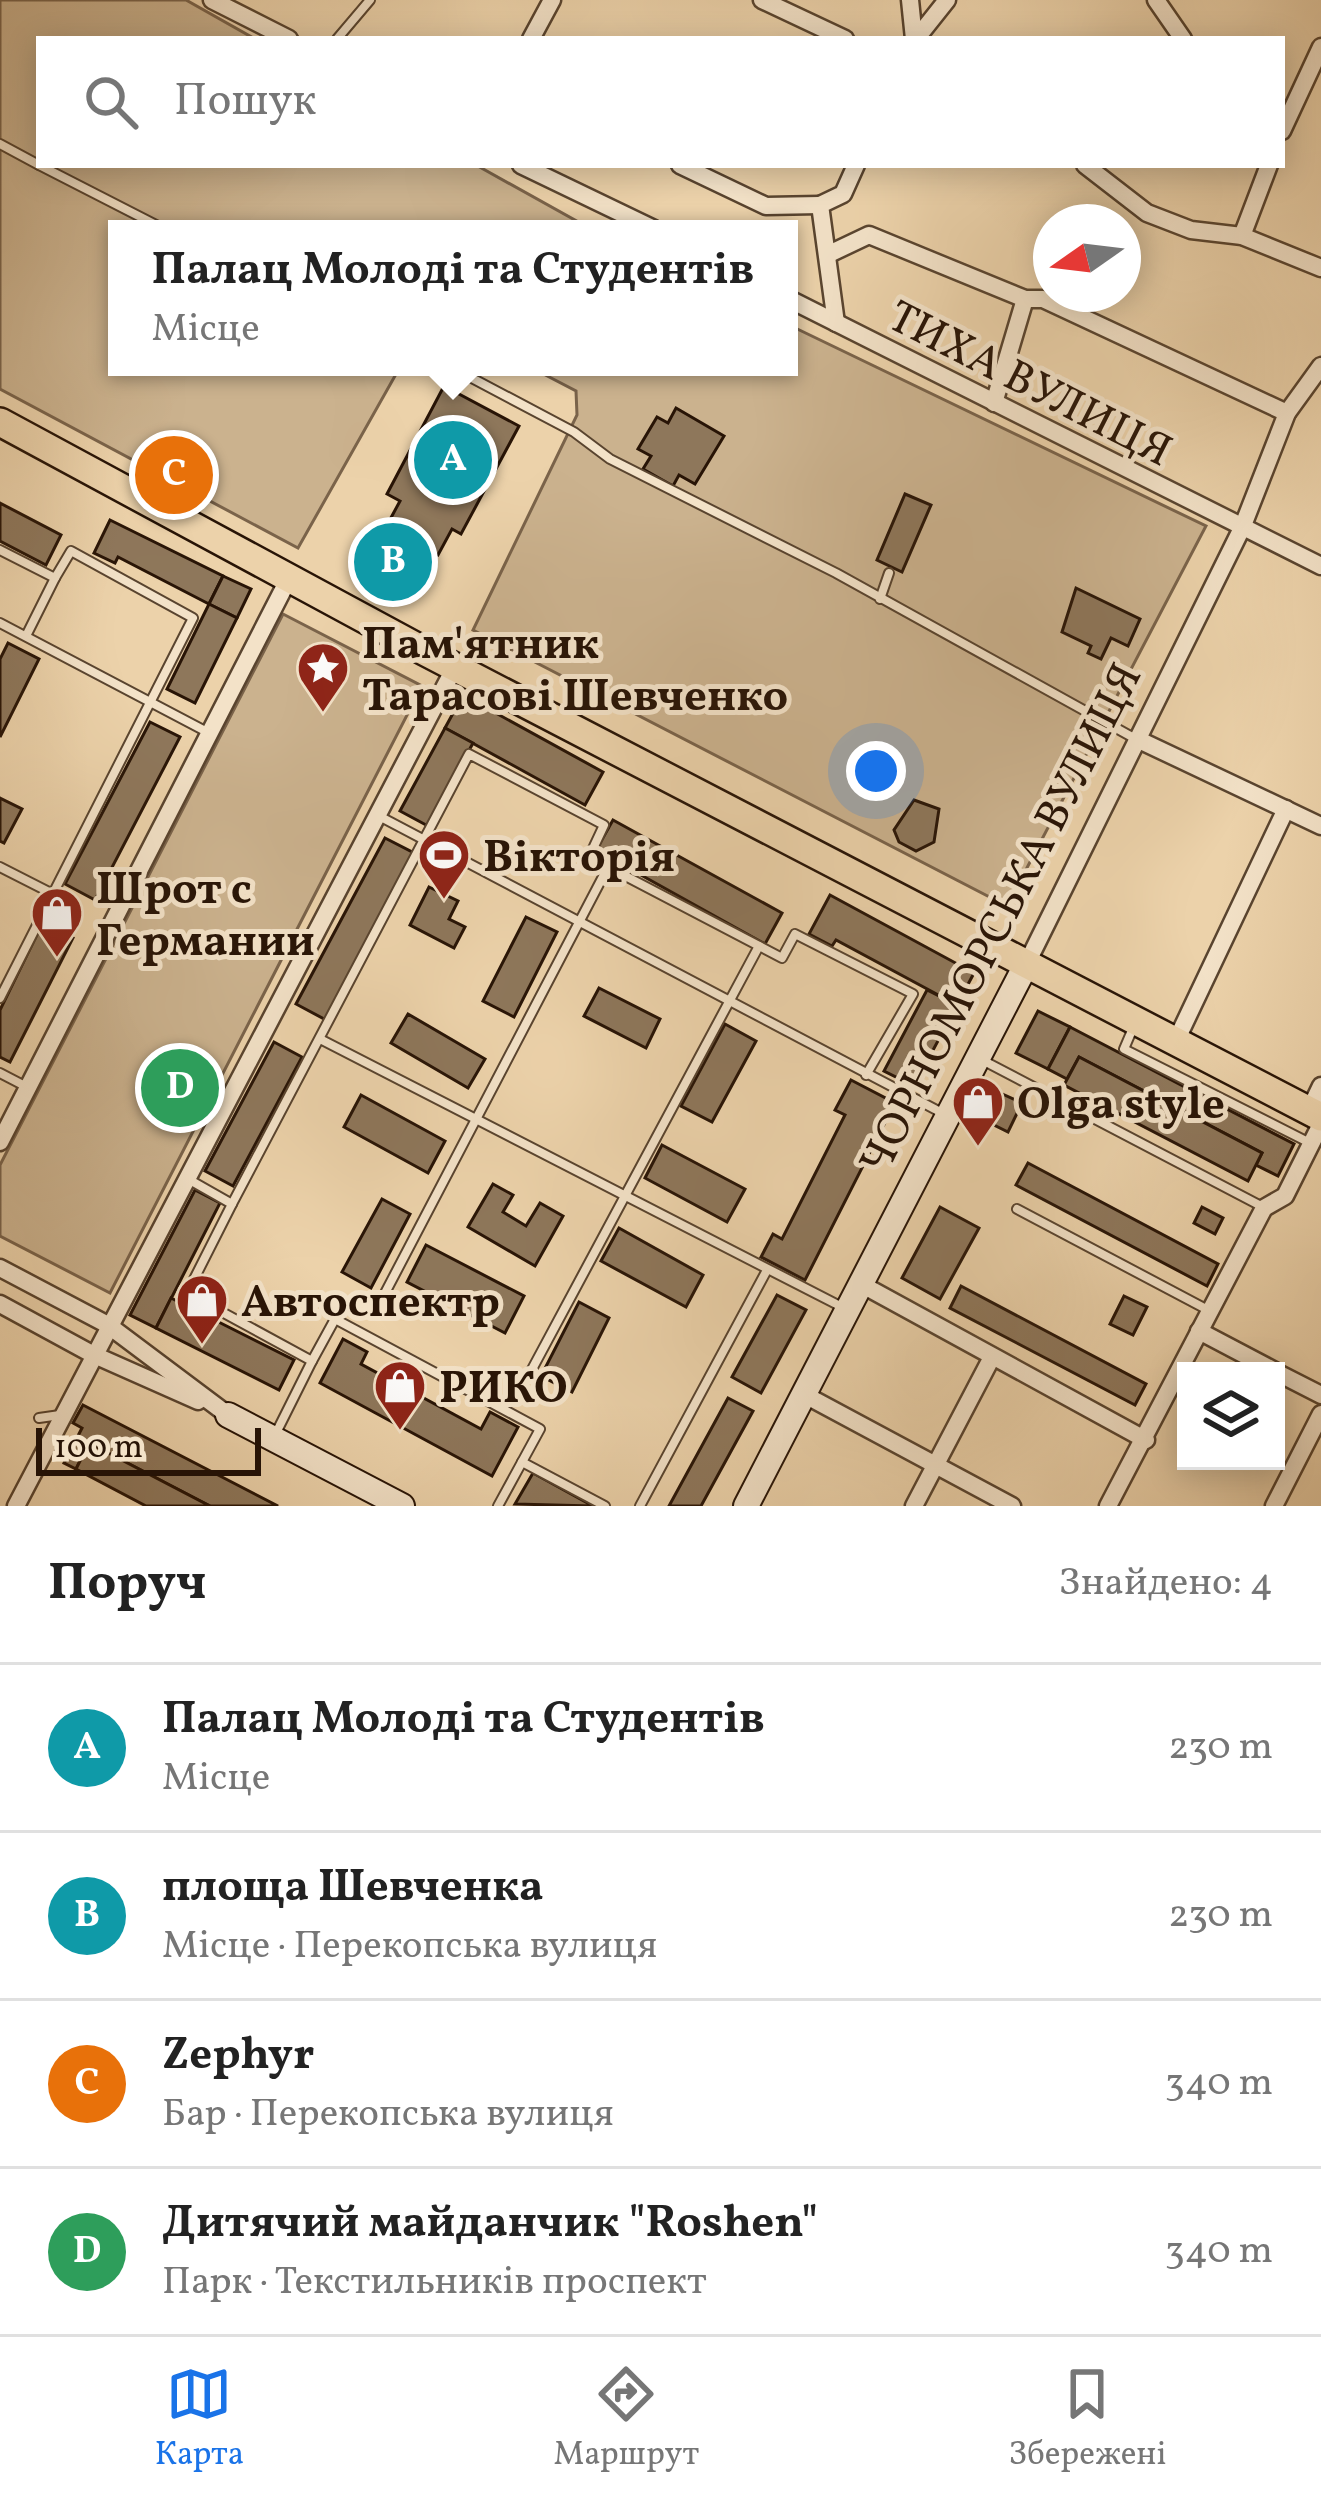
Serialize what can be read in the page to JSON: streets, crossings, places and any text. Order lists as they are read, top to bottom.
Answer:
{
  "streets": {
    "street": ["ТИХА ВУЛИЦЯ", "ЧОРНОМОРСЬКА ВУЛИЦЯ"]
  },
  "crossings": [
    ["ТИХА ВУЛИЦЯ", "ЧОРНОМОРСЬКА ВУЛИЦЯ"]
  ],
  "places": {
    "place": ["Пам'ятник Тарасові Шевченко"],
    "sports": ["Вікторія"],
    "shop": [
      "Шрот с Германии",
      "Olga style",
      "Автоспектр",
      "РИКО"
    ]
  },
  "scale_bar": "100 m",
  "north": "left",
  "page": {
    "search": "Пошук",
    "popup": ["Палац Молоді та Студентів", "Місце"],
    "pins": [
      "A",
      "C",
      "B",
      "D"
    ],
    "scale": "100 m",
    "heading": ["Поруч", "Знайдено: 4"],
    "list": [
      {
        "mark": "A",
        "name": "Палац Молоді та Студентів",
        "note": "Місце",
        "value": "230 m"
      },
      {
        "mark": "B",
        "name": "площа Шевченка",
        "note": "Місце · Перекопська вулиця",
        "value": "230 m"
      },
      {
        "mark": "C",
        "name": "Zephyr",
        "note": "Бар · Перекопська вулиця",
        "value": "340 m"
      },
      {
        "mark": "D",
        "name": "Дитячий майданчик \"Roshen\"",
        "note": "Парк · Текстильників проспект",
        "value": "340 m"
      }
    ],
    "nav": ["Карта", "Маршрут", "Збережені"]
  }
}
